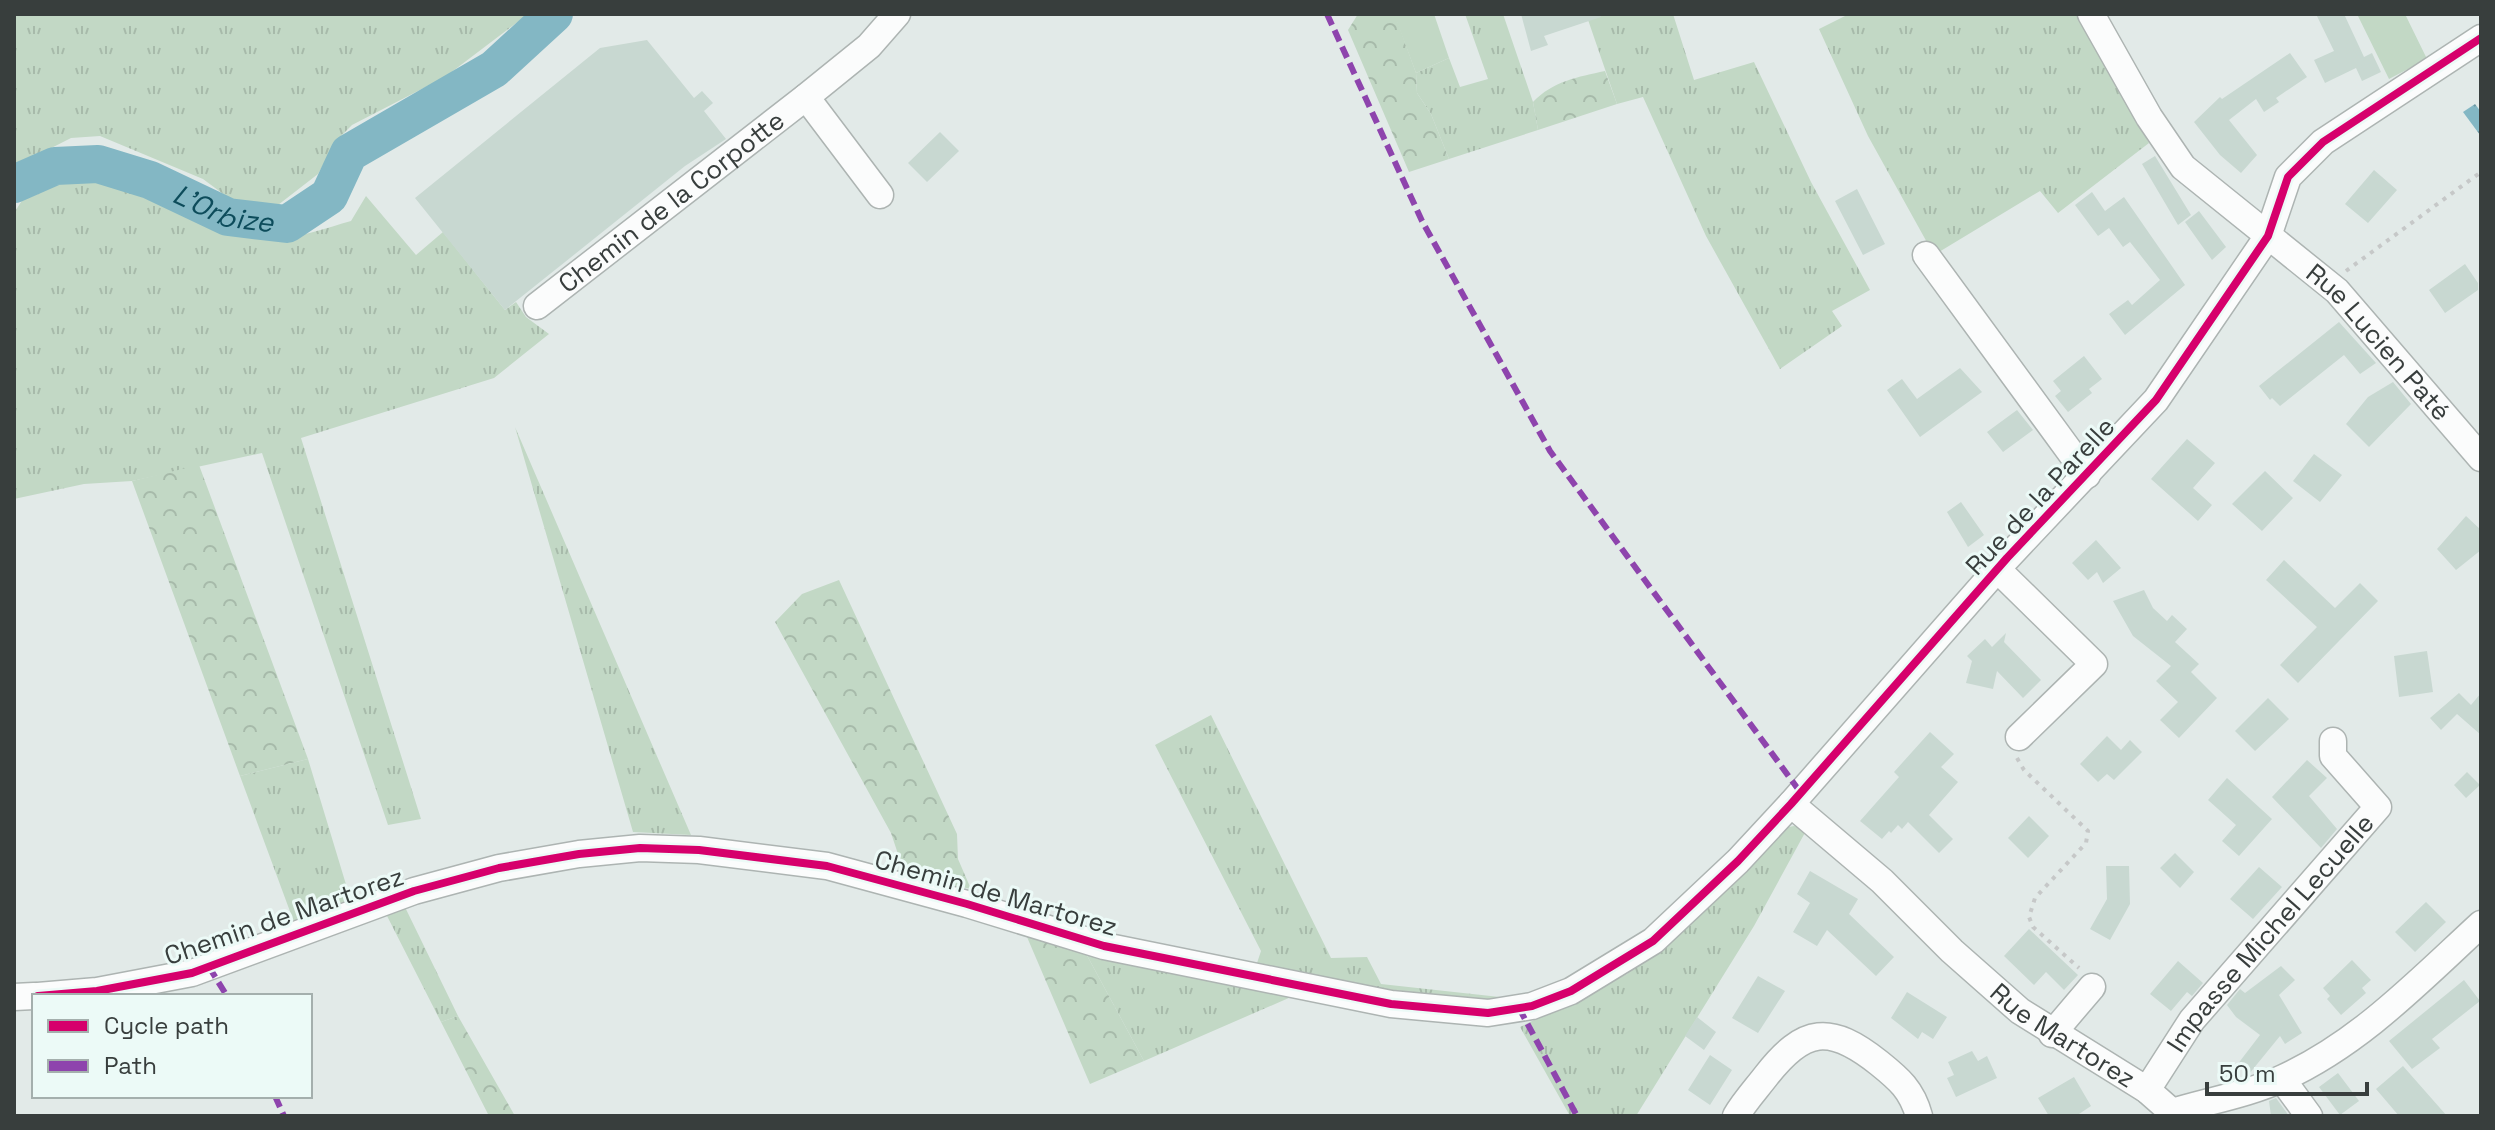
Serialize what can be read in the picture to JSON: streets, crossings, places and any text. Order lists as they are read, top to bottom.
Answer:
{
  "streets": {
    "street": [
      "Chemin de la Corpotte",
      "Rue Lucien Paté",
      "Rue de la Parelle",
      "Chemin de Martorez",
      "Impasse Michel Lecuelle",
      "Rue Martorez"
    ]
  },
  "crossings": [
    ["Rue Lucien Paté", "Rue de la Parelle"],
    ["Rue de la Parelle", "Chemin de Martorez"],
    ["Rue de la Parelle", "Rue Martorez"],
    ["Chemin de Martorez", "Rue Martorez"],
    ["Impasse Michel Lecuelle", "Rue Martorez"]
  ],
  "water": ["L'Orbize"],
  "legend": ["Cycle path", "Path"],
  "scale_bar": "50 m"
}
